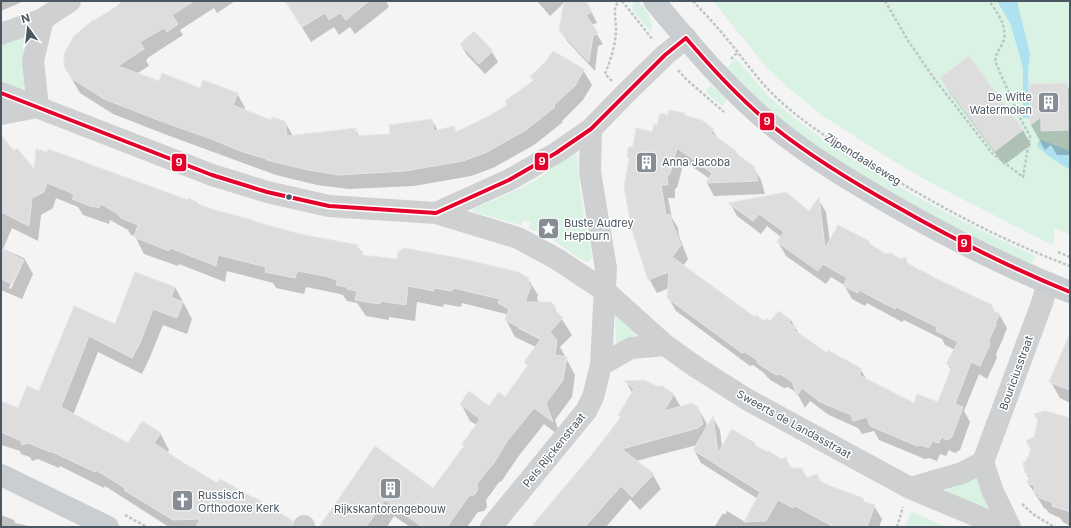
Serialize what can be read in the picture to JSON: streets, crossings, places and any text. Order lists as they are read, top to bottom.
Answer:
{
  "streets": {
    "street": ["Bouriciusstraat", "Sweerts de Landasstraat", "Pels Rijckenstraat"],
    "path": ["Zijpendaalseweg"]
  },
  "crossings": [
    ["Sweerts de Landasstraat", "Pels Rijckenstraat"]
  ],
  "places": {
    "building": ["De Witte Watermolen", "Anna Jacoba", "Rijkskantorengebouw"],
    "place": ["Buste Audrey Hepburn"],
    "church": ["Russisch Orthodoxe Kerk"]
  },
  "lines": ["transit line 9"],
  "north": "top"
}
